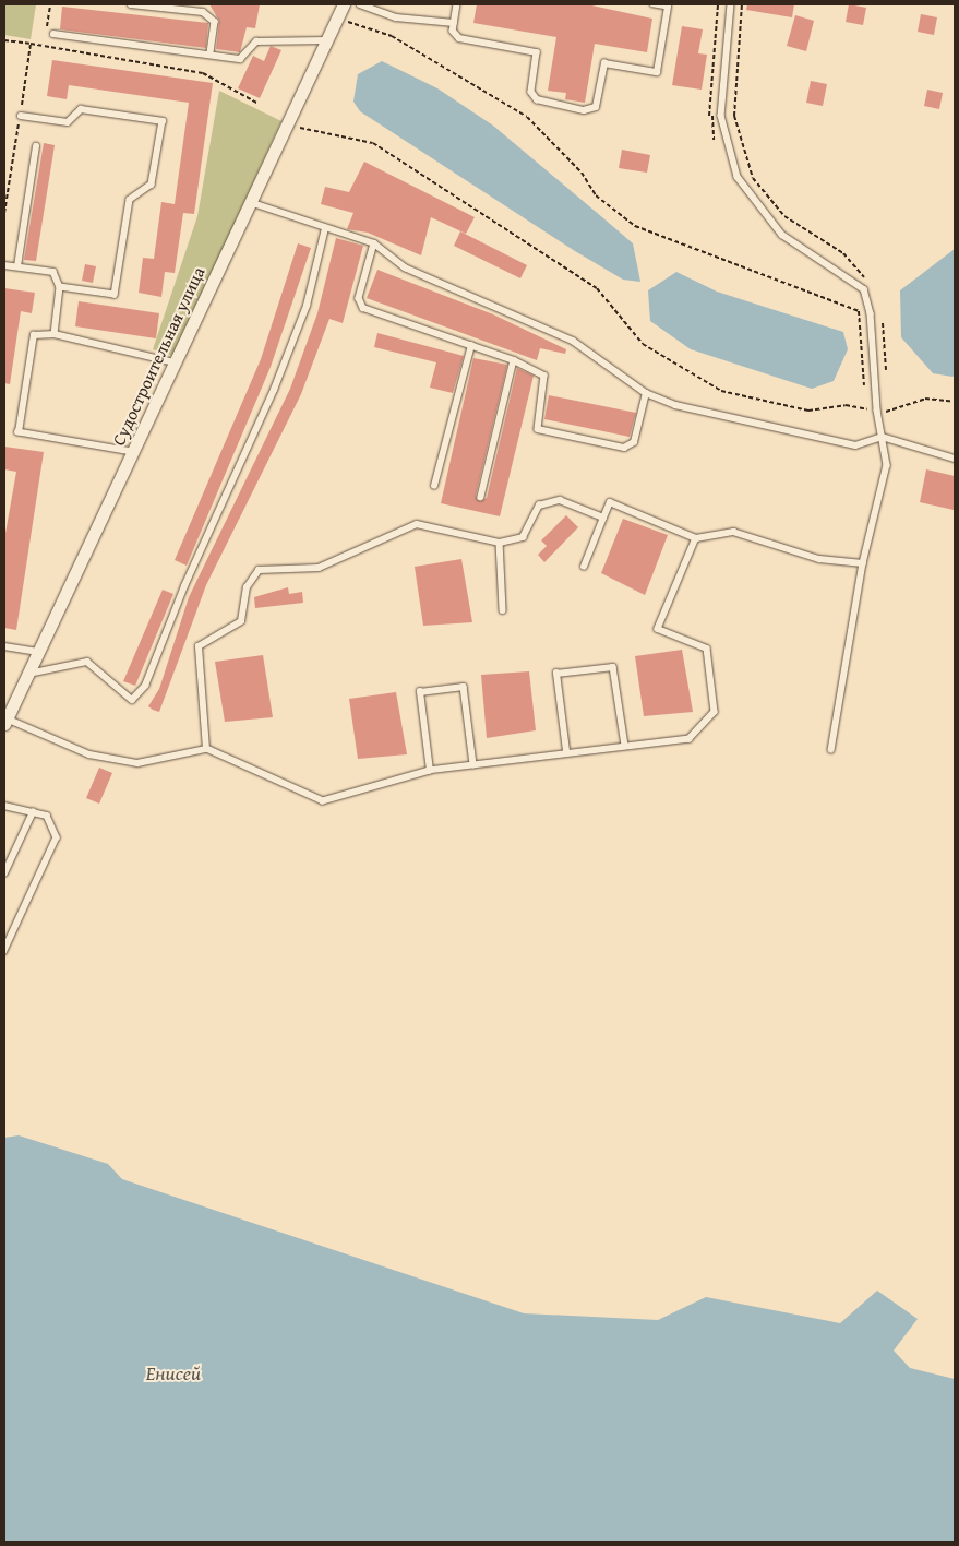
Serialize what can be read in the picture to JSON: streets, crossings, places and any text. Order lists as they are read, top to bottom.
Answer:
{
  "streets": {
    "street": ["Судостроительная улица"]
  },
  "water": ["Енисей"]
}
